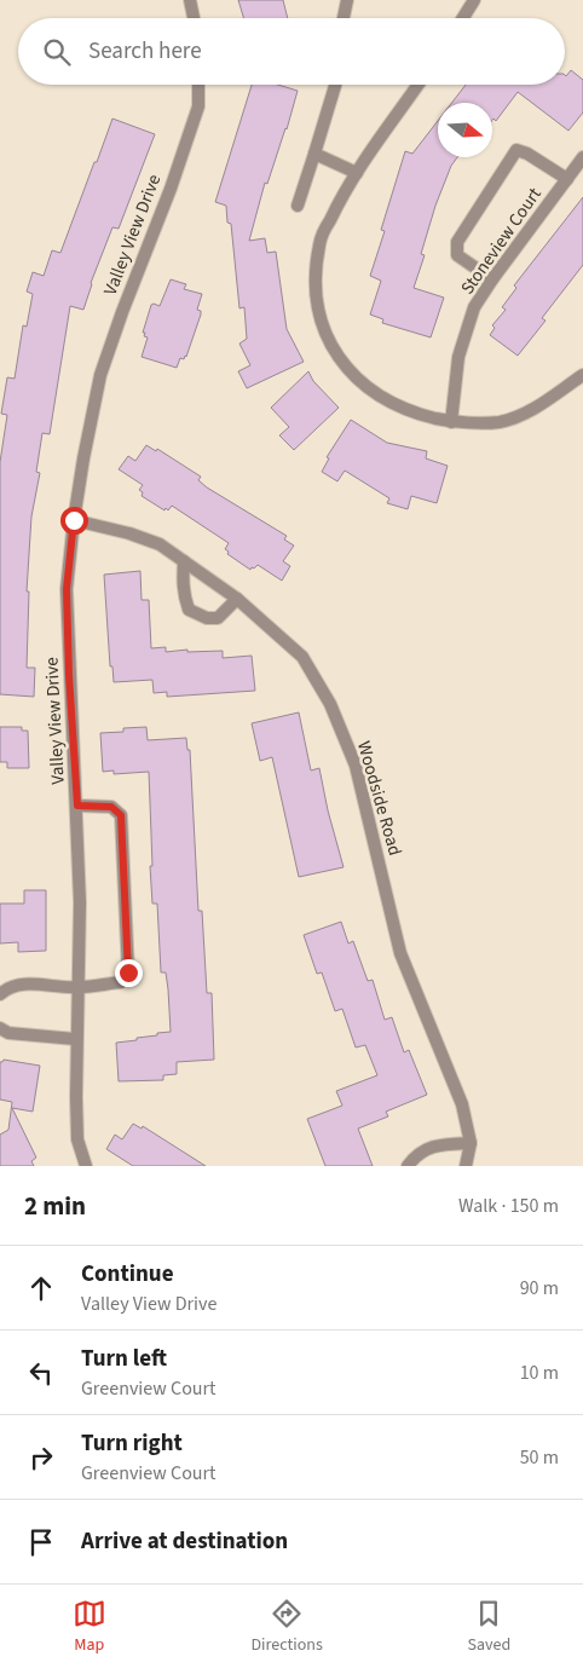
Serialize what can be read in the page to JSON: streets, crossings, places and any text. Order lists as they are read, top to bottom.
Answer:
{
  "streets": {
    "street": ["Valley View Drive", "Stoneview Court", "Woodside Road"]
  },
  "crossings": [
    ["Valley View Drive", "Woodside Road"]
  ],
  "north": "right",
  "page": {
    "search": "Search here",
    "heading": ["2 min", "Walk · 150 m"],
    "list": [
      ["Continue", "Valley View Drive", "90 m"],
      ["Turn left", "Greenview Court", "10 m"],
      ["Turn right", "Greenview Court", "50 m"],
      "Arrive at destination"
    ],
    "nav": ["Map", "Directions", "Saved"]
  }
}
